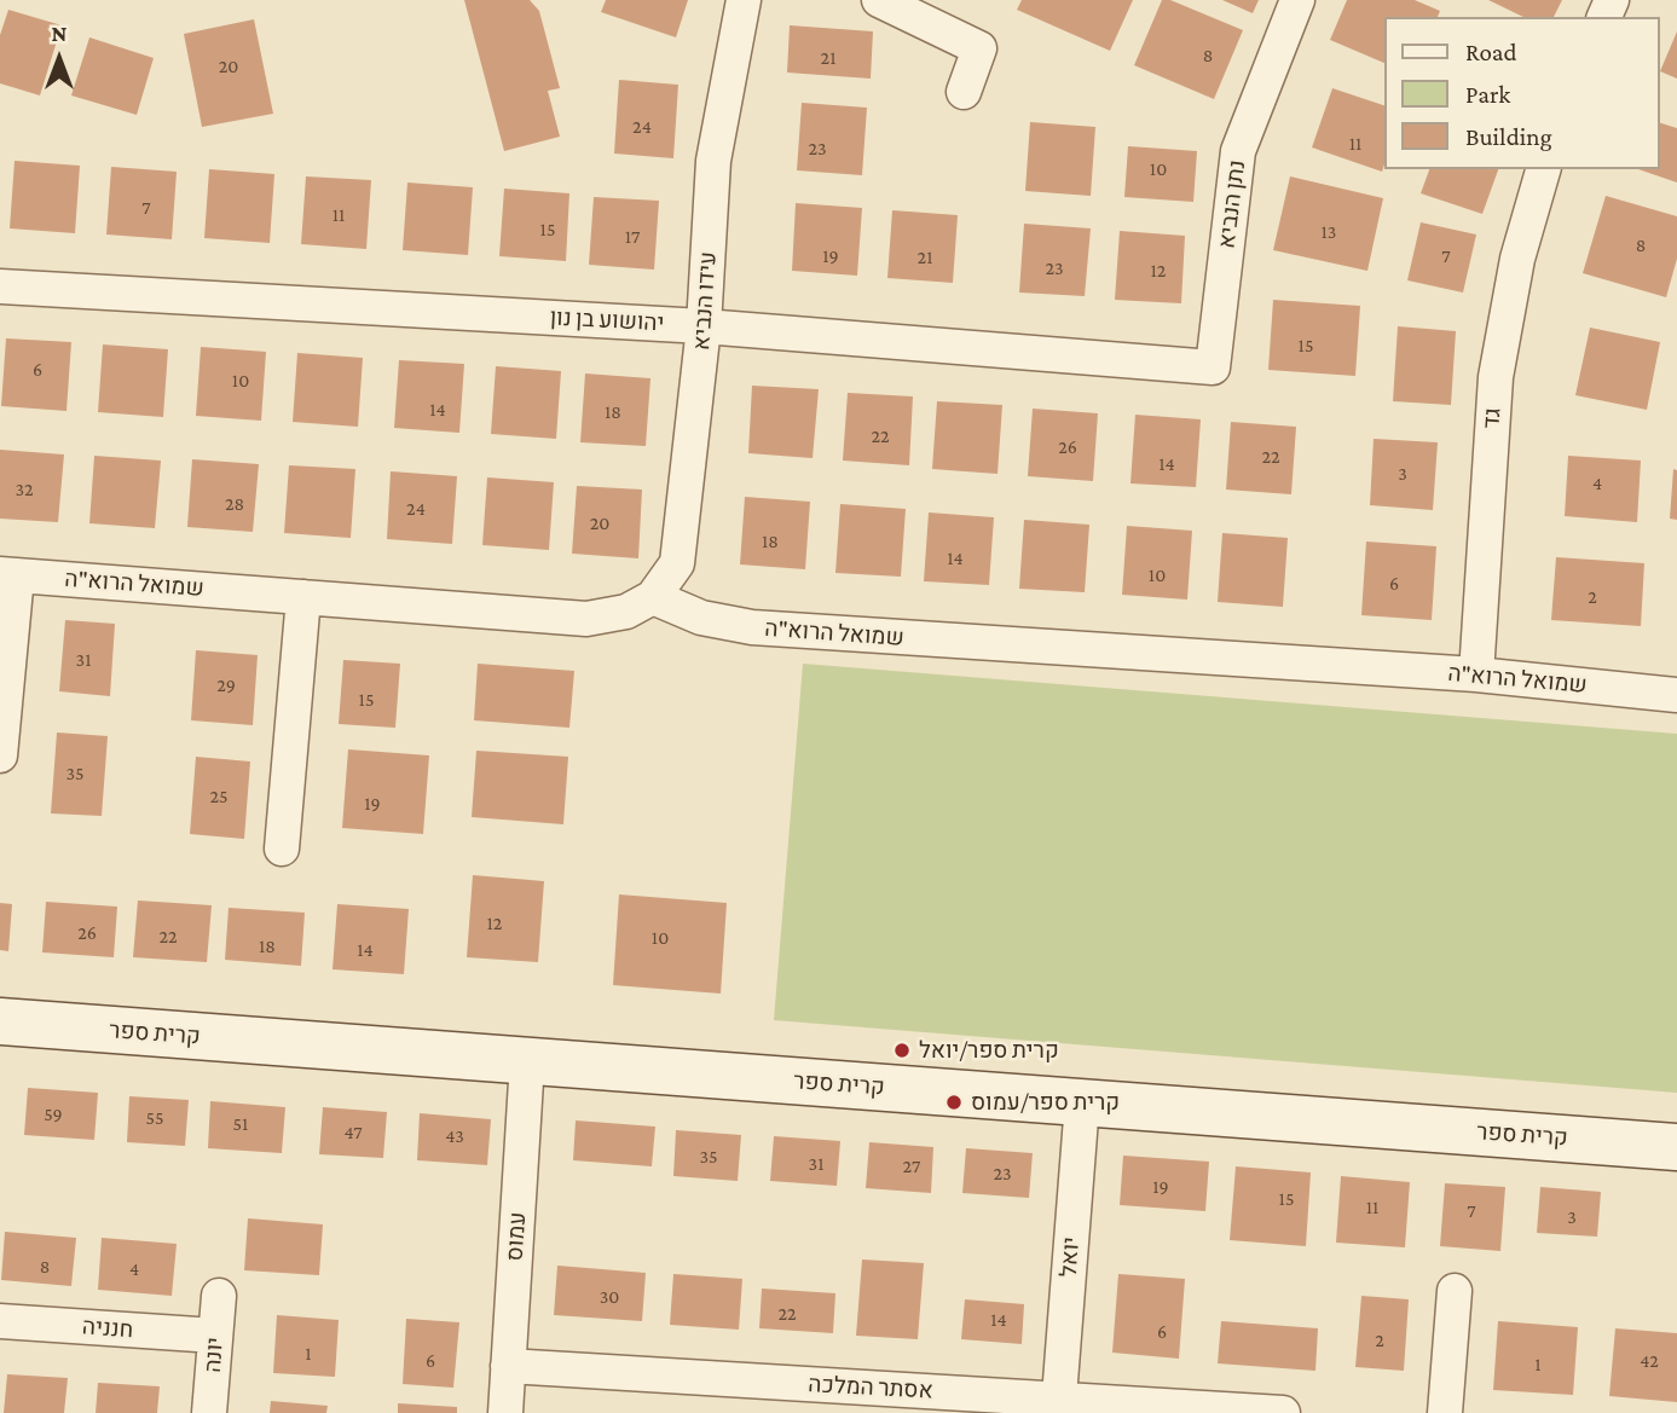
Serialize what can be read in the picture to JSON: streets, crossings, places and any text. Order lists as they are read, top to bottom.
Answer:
{
  "streets": {
    "street": [
      "נתן הנביא",
      "עידו הנביא",
      "יהושוע בן נון",
      "גד",
      "שמואל הרוא\"ה",
      "קרית ספר",
      "עמוס",
      "יואל",
      "חנניה",
      "יונה",
      "אסתר המלכה"
    ]
  },
  "crossings": [
    ["נתן הנביא", "יהושוע בן נון"],
    ["עידו הנביא", "יהושוע בן נון"],
    ["עידו הנביא", "שמואל הרוא\"ה"],
    ["גד", "שמואל הרוא\"ה"],
    ["קרית ספר", "עמוס"],
    ["קרית ספר", "יואל"],
    ["עמוס", "אסתר המלכה"],
    ["יואל", "אסתר המלכה"],
    ["חנניה", "יונה"]
  ],
  "places": ["קרית ספר/יואל", "קרית ספר/עמוס"],
  "house_numbers": [
    "8",
    "21",
    "20",
    "24",
    "11",
    "23",
    "10",
    "7",
    "11",
    "15",
    "13",
    "17",
    "8",
    "19",
    "7",
    "21",
    "23",
    "12",
    "15",
    "6",
    "10",
    "14",
    "18",
    "22",
    "26",
    "22",
    "14",
    "3",
    "4",
    "32",
    "28",
    "24",
    "20",
    "18",
    "14",
    "10",
    "6",
    "2",
    "31",
    "29",
    "15",
    "35",
    "25",
    "19",
    "12",
    "26",
    "22",
    "10",
    "18",
    "14",
    "59",
    "55",
    "51",
    "47",
    "43",
    "35",
    "31",
    "27",
    "23",
    "19",
    "15",
    "11",
    "7",
    "3",
    "8",
    "4",
    "30",
    "22",
    "14",
    "6",
    "2",
    "1",
    "6",
    "42",
    "1"
  ],
  "legend": ["Road", "Park", "Building"],
  "north": "top"
}
